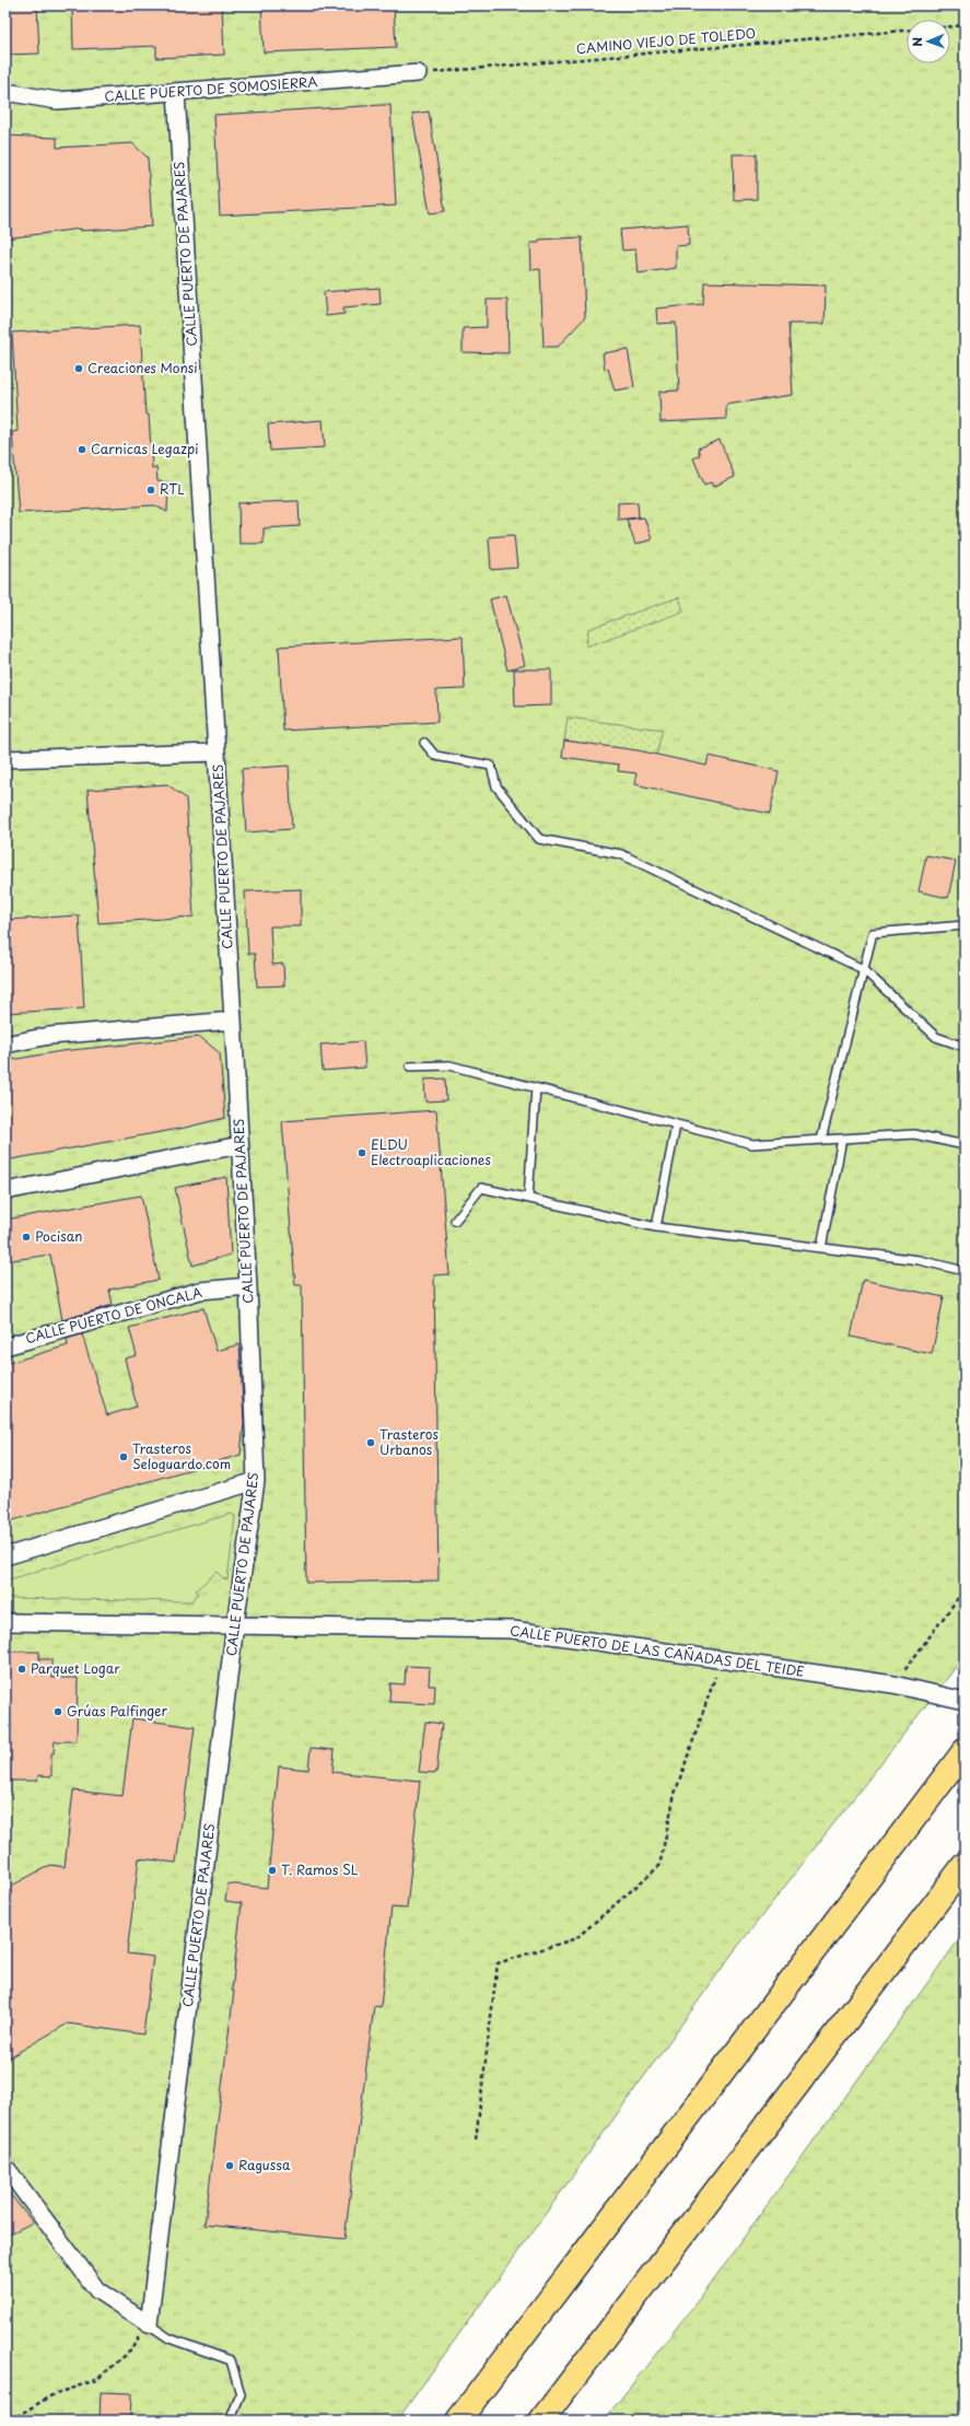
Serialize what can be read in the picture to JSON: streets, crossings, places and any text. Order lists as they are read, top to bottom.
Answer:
{
  "streets": {
    "street": [
      "CALLE PUERTO DE SOMOSIERRA",
      "CALLE PUERTO DE PAJARES",
      "CALLE PUERTO DE ONCALA",
      "CALLE PUERTO DE LAS CAÑADAS DEL TEIDE"
    ],
    "path": ["CAMINO VIEJO DE TOLEDO"]
  },
  "crossings": [
    ["CAMINO VIEJO DE TOLEDO", "CALLE PUERTO DE SOMOSIERRA"],
    ["CALLE PUERTO DE SOMOSIERRA", "CALLE PUERTO DE PAJARES"],
    ["CALLE PUERTO DE PAJARES", "CALLE PUERTO DE ONCALA"],
    ["CALLE PUERTO DE PAJARES", "CALLE PUERTO DE LAS CAÑADAS DEL TEIDE"]
  ],
  "places": [
    "Creaciones Monsi",
    "Carnicas Legazpi",
    "RTL",
    "ELDU Electroaplicaciones",
    "Pocisan",
    "Trasteros Urbanos",
    "Trasteros Seloguardo.com",
    "Parquet Logar",
    "Grúas Palfinger",
    "T. Ramos SL",
    "Ragussa"
  ],
  "north": "left"
}
